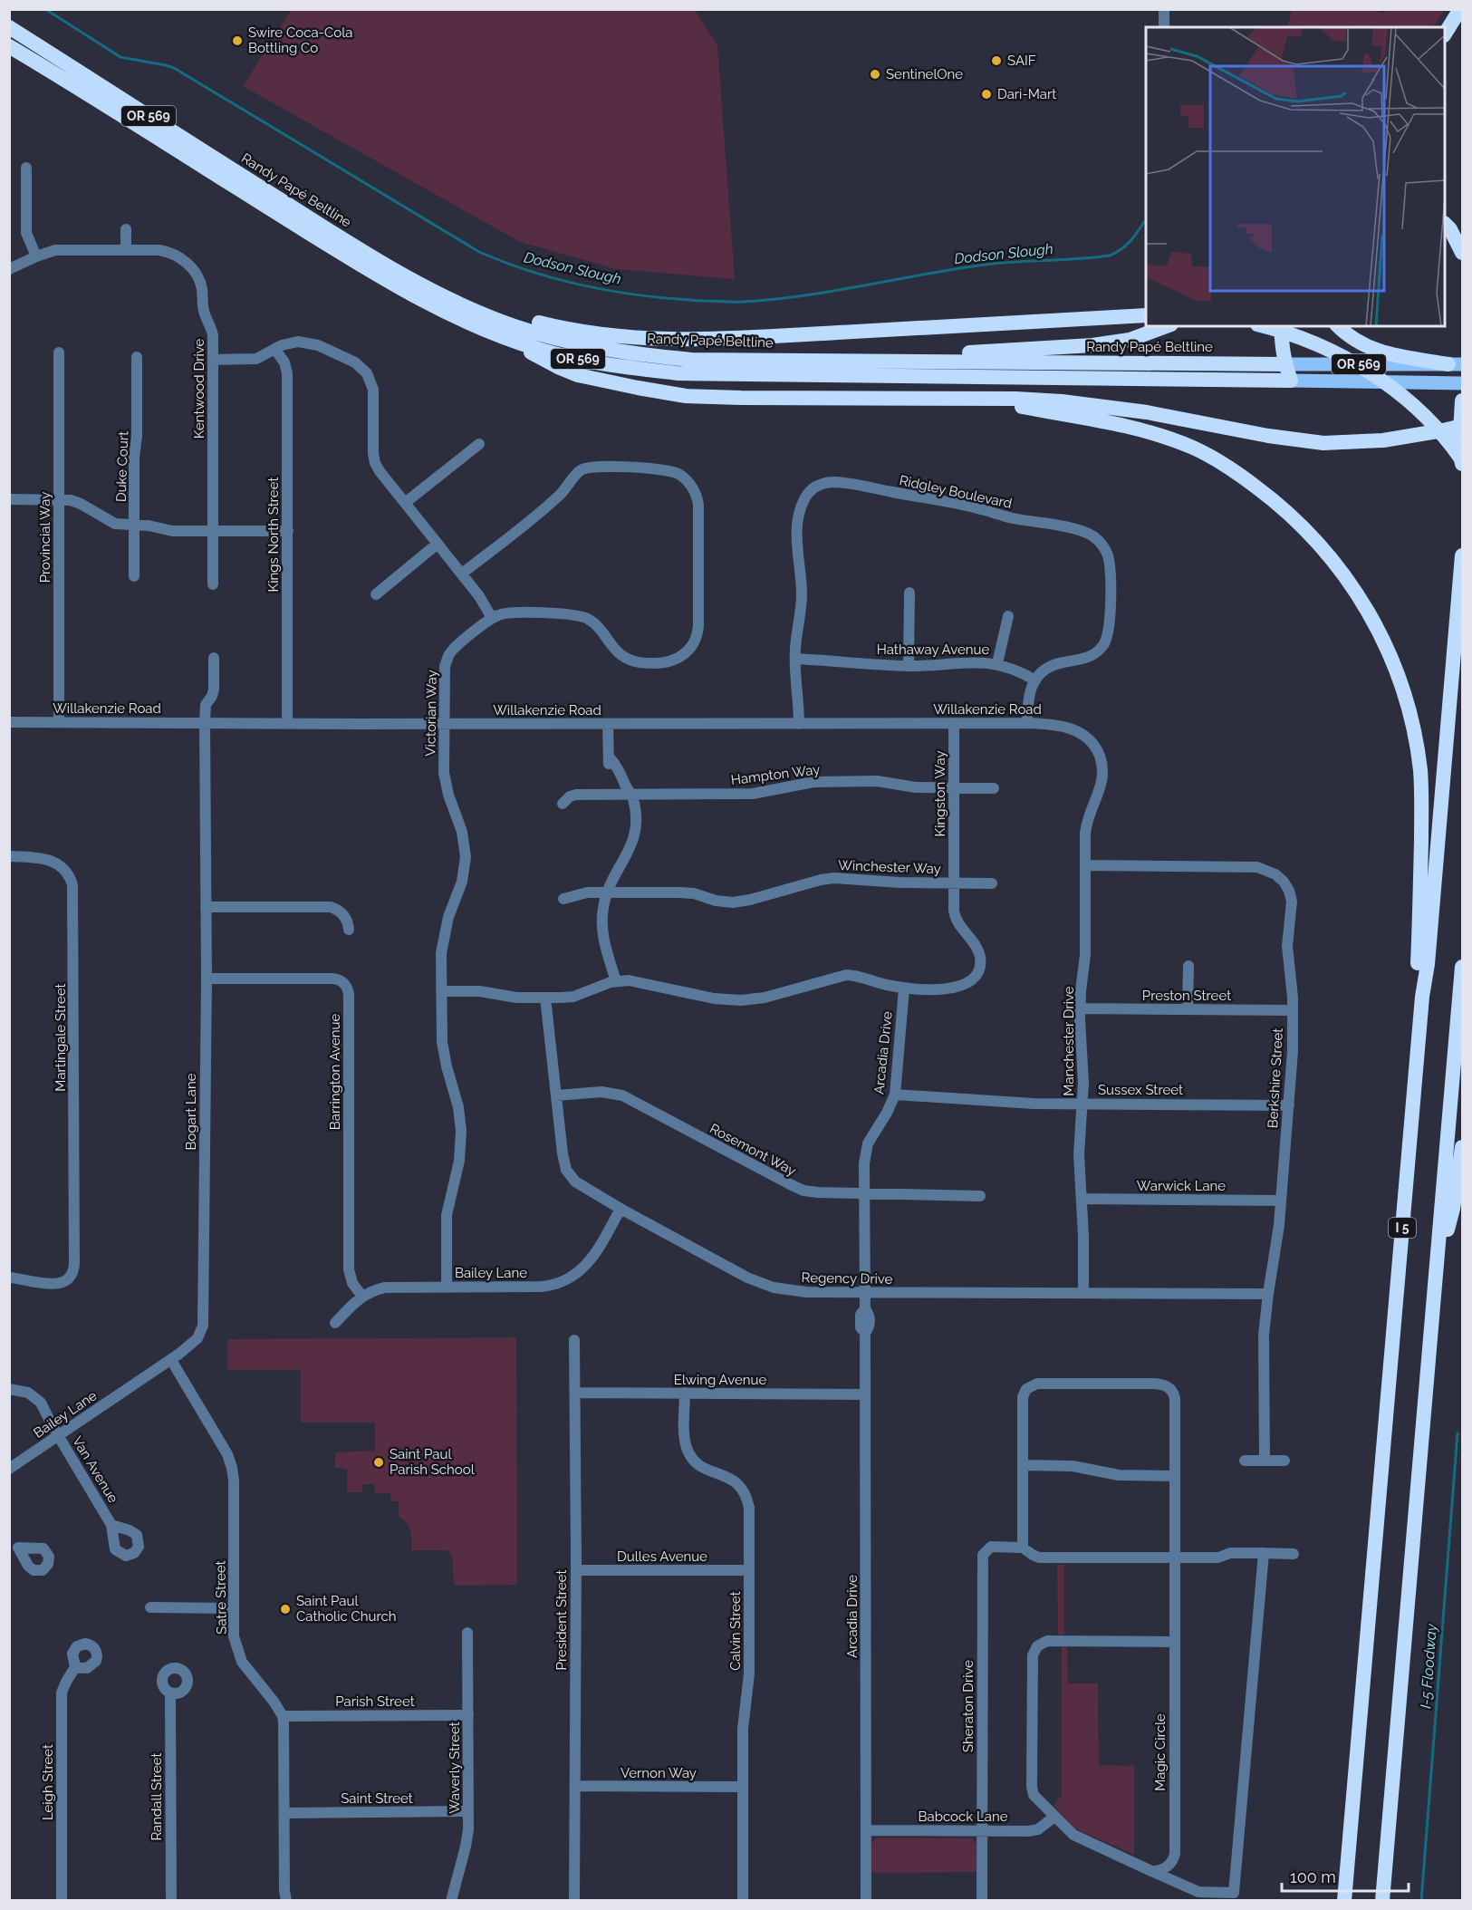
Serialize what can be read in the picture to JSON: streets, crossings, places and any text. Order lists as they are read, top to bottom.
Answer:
{
  "streets": {
    "highway": ["OR 569", "Randy Papé Beltline", "I 5"],
    "street": [
      "Kentwood Drive",
      "Duke Court",
      "Ridgley Boulevard",
      "Kings North Street",
      "Provincial Way",
      "Hathaway Avenue",
      "Willakenzie Road",
      "Victorian Way",
      "Hampton Way",
      "Kingston Way",
      "Winchester Way",
      "Preston Street",
      "Martingale Street",
      "Manchester Drive",
      "Arcadia Drive",
      "Barrington Avenue",
      "Berkshire Street",
      "Sussex Street",
      "Bogart Lane",
      "Rosemont Way",
      "Warwick Lane",
      "Bailey Lane",
      "Regency Drive",
      "Elwing Avenue",
      "Van Avenue",
      "Dulles Avenue",
      "Satre Street",
      "President Street",
      "Calvin Street",
      "Parish Street",
      "Sheraton Drive",
      "Magic Circle",
      "Waverly Street",
      "Vernon Way",
      "Leigh Street",
      "Randall Street",
      "Saint Street",
      "Babcock Lane"
    ]
  },
  "crossings": [
    ["Ridgley Boulevard", "Hathaway Avenue"],
    ["Kings North Street", "Willakenzie Road"],
    ["Provincial Way", "Willakenzie Road"],
    ["Willakenzie Road", "Victorian Way"],
    ["Willakenzie Road", "Kingston Way"],
    ["Willakenzie Road", "Manchester Drive"],
    ["Willakenzie Road", "Bogart Lane"],
    ["Victorian Way", "Bailey Lane"],
    ["Hampton Way", "Kingston Way"],
    ["Kingston Way", "Winchester Way"],
    ["Kingston Way", "Arcadia Drive"],
    ["Preston Street", "Manchester Drive"],
    ["Preston Street", "Berkshire Street"],
    ["Manchester Drive", "Berkshire Street"],
    ["Manchester Drive", "Sussex Street"],
    ["Manchester Drive", "Warwick Lane"],
    ["Manchester Drive", "Regency Drive"],
    ["Arcadia Drive", "Sussex Street"],
    ["Arcadia Drive", "Rosemont Way"],
    ["Arcadia Drive", "Regency Drive"],
    ["Arcadia Drive", "Elwing Avenue"],
    ["Arcadia Drive", "Babcock Lane"],
    ["Barrington Avenue", "Bogart Lane"],
    ["Barrington Avenue", "Bailey Lane"],
    ["Berkshire Street", "Sussex Street"],
    ["Berkshire Street", "Warwick Lane"],
    ["Berkshire Street", "Regency Drive"],
    ["Bogart Lane", "Bailey Lane"],
    ["Rosemont Way", "Regency Drive"],
    ["Bailey Lane", "Regency Drive"],
    ["Bailey Lane", "Van Avenue"],
    ["Bailey Lane", "Satre Street"],
    ["Elwing Avenue", "President Street"],
    ["Elwing Avenue", "Calvin Street"],
    ["Dulles Avenue", "President Street"],
    ["Dulles Avenue", "Calvin Street"],
    ["Satre Street", "Parish Street"],
    ["President Street", "Vernon Way"],
    ["Calvin Street", "Vernon Way"],
    ["Parish Street", "Waverly Street"],
    ["Sheraton Drive", "Babcock Lane"],
    ["Waverly Street", "Saint Street"]
  ],
  "water": ["Dodson Slough", "I-5 Floodway"],
  "places": [
    "Swire Coca-Cola Bottling Co",
    "SAIF",
    "SentinelOne",
    "Dari-Mart",
    "Saint Paul Parish School",
    "Saint Paul Catholic Church"
  ],
  "scale_bar": "100 m"
}
